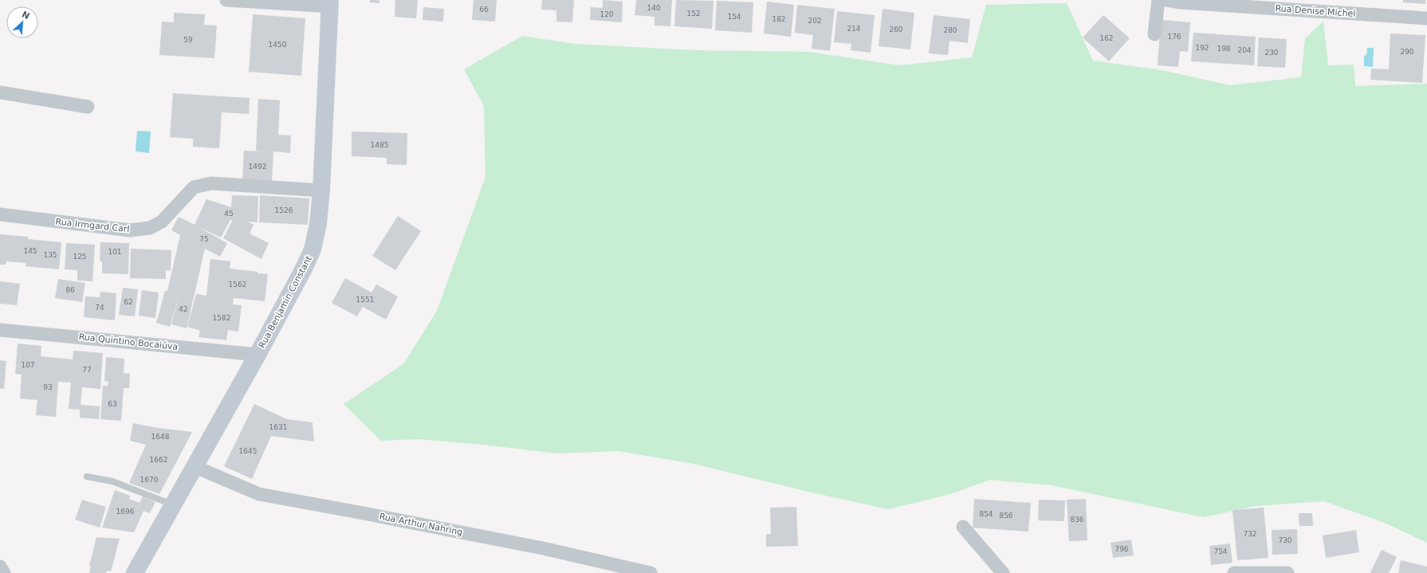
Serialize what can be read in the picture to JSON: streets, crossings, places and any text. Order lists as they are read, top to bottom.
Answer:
{
  "streets": {
    "main road": ["Rua Benjamin Constant"],
    "street": [
      "Rua Denise Michel",
      "Rua Irmgard Carl",
      "Rua Quintino Bocaiúva",
      "Rua Arthur Nahring"
    ]
  },
  "crossings": [
    ["Rua Irmgard Carl", "Rua Benjamin Constant"],
    ["Rua Benjamin Constant", "Rua Quintino Bocaiúva"],
    ["Rua Benjamin Constant", "Rua Arthur Nahring"]
  ],
  "house_numbers": [
    "140",
    "66",
    "152",
    "120",
    "154",
    "182",
    "202",
    "214",
    "260",
    "280",
    "176",
    "162",
    "59",
    "1450",
    "192",
    "198",
    "204",
    "290",
    "230",
    "1485",
    "1492",
    "1526",
    "45",
    "75",
    "145",
    "101",
    "135",
    "125",
    "1562",
    "86",
    "1551",
    "62",
    "74",
    "42",
    "1582",
    "107",
    "77",
    "93",
    "63",
    "1631",
    "1648",
    "1645",
    "1662",
    "1670",
    "1696",
    "854",
    "856",
    "836",
    "732",
    "730",
    "796",
    "754"
  ],
  "north": "top right"
}
